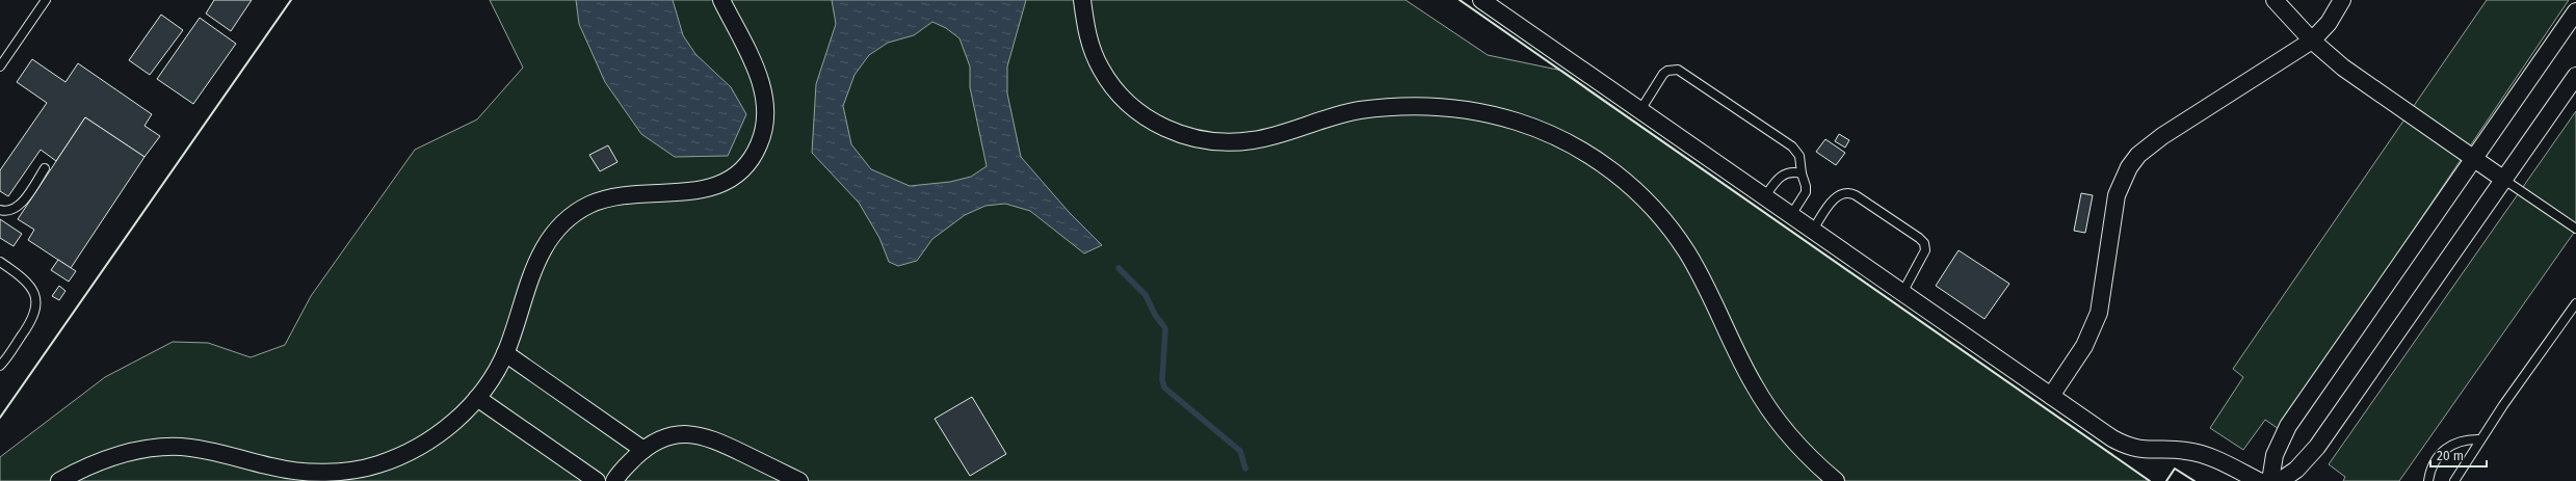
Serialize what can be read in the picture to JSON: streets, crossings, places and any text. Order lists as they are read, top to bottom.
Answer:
{
  "scale_bar": "20 m"
}
